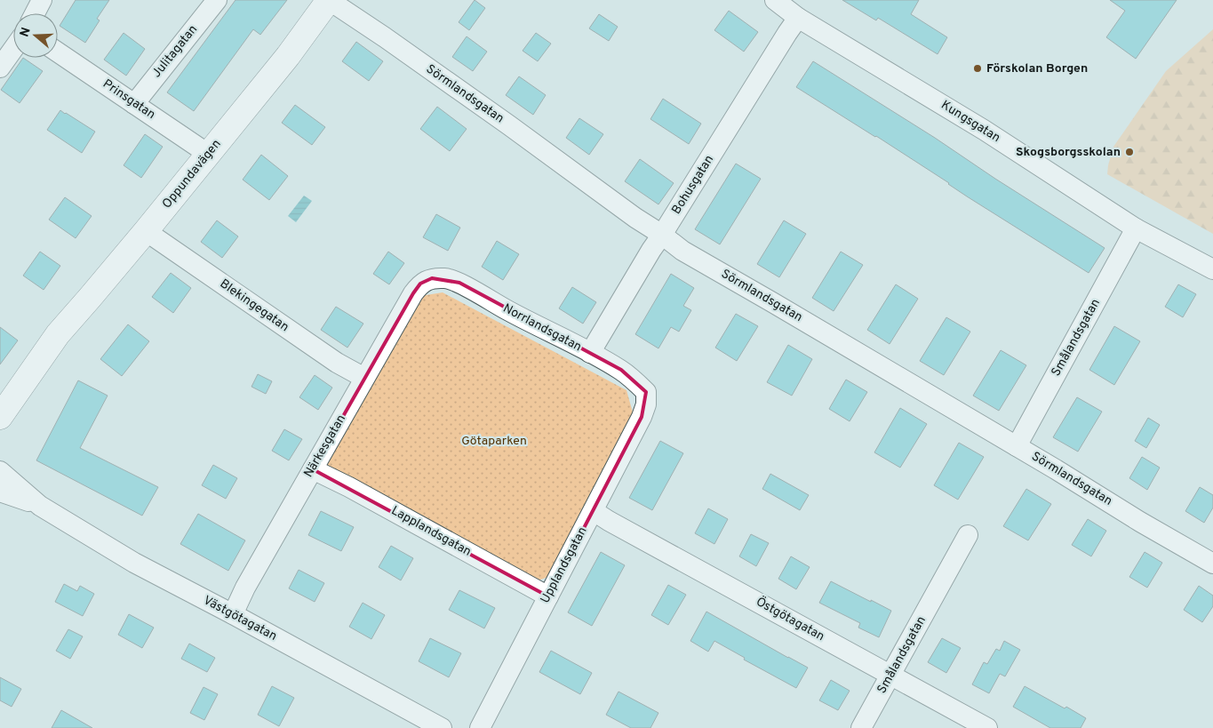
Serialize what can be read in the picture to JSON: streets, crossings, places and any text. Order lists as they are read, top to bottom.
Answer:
{
  "streets": {
    "main road": ["Oppundavägen"],
    "street": [
      "Julitagatan",
      "Sörmlandsgatan",
      "Prinsgatan",
      "Kungsgatan",
      "Bohusgatan",
      "Blekingegatan",
      "Norrlandsgatan",
      "Smålandsgatan",
      "Närkesgatan",
      "Lapplandsgatan",
      "Upplandsgatan",
      "Västgötagatan",
      "Östgötagatan"
    ]
  },
  "crossings": [
    ["Julitagatan", "Prinsgatan"],
    ["Sörmlandsgatan", "Oppundavägen"],
    ["Sörmlandsgatan", "Bohusgatan"],
    ["Sörmlandsgatan", "Smålandsgatan"],
    ["Prinsgatan", "Oppundavägen"],
    ["Kungsgatan", "Bohusgatan"],
    ["Kungsgatan", "Smålandsgatan"],
    ["Oppundavägen", "Blekingegatan"],
    ["Bohusgatan", "Norrlandsgatan"],
    ["Blekingegatan", "Närkesgatan"],
    ["Norrlandsgatan", "Närkesgatan"],
    ["Norrlandsgatan", "Upplandsgatan"],
    ["Smålandsgatan", "Östgötagatan"],
    ["Närkesgatan", "Lapplandsgatan"],
    ["Närkesgatan", "Västgötagatan"],
    ["Lapplandsgatan", "Upplandsgatan"],
    ["Upplandsgatan", "Östgötagatan"]
  ],
  "parks": ["Götaparken"],
  "places": ["Förskolan Borgen", "Skogsborgsskolan"],
  "north": "left"
}
